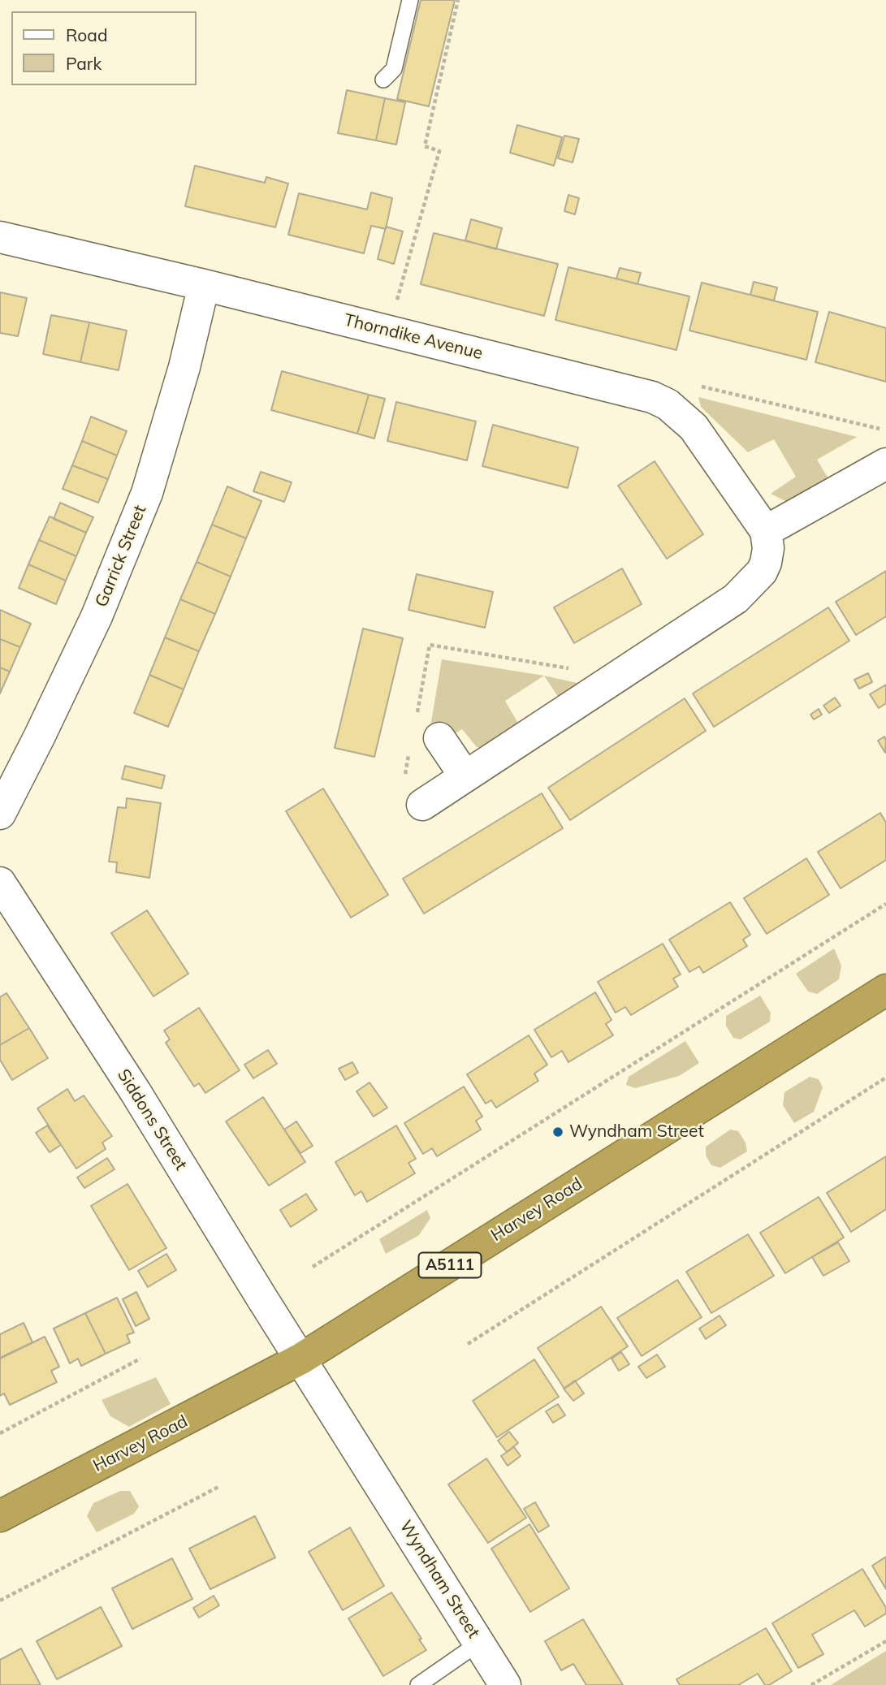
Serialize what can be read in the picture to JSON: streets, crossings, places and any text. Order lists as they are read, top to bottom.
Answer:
{
  "streets": {
    "highway": ["Harvey Road", "A5111"],
    "street": [
      "Thorndike Avenue",
      "Garrick Street",
      "Siddons Street",
      "Wyndham Street"
    ]
  },
  "crossings": [
    ["Thorndike Avenue", "Garrick Street"],
    ["Siddons Street", "Harvey Road"],
    ["Siddons Street", "Wyndham Street"],
    ["Harvey Road", "Wyndham Street"]
  ],
  "places": ["Wyndham Street"],
  "legend": ["Road", "Park"]
}
